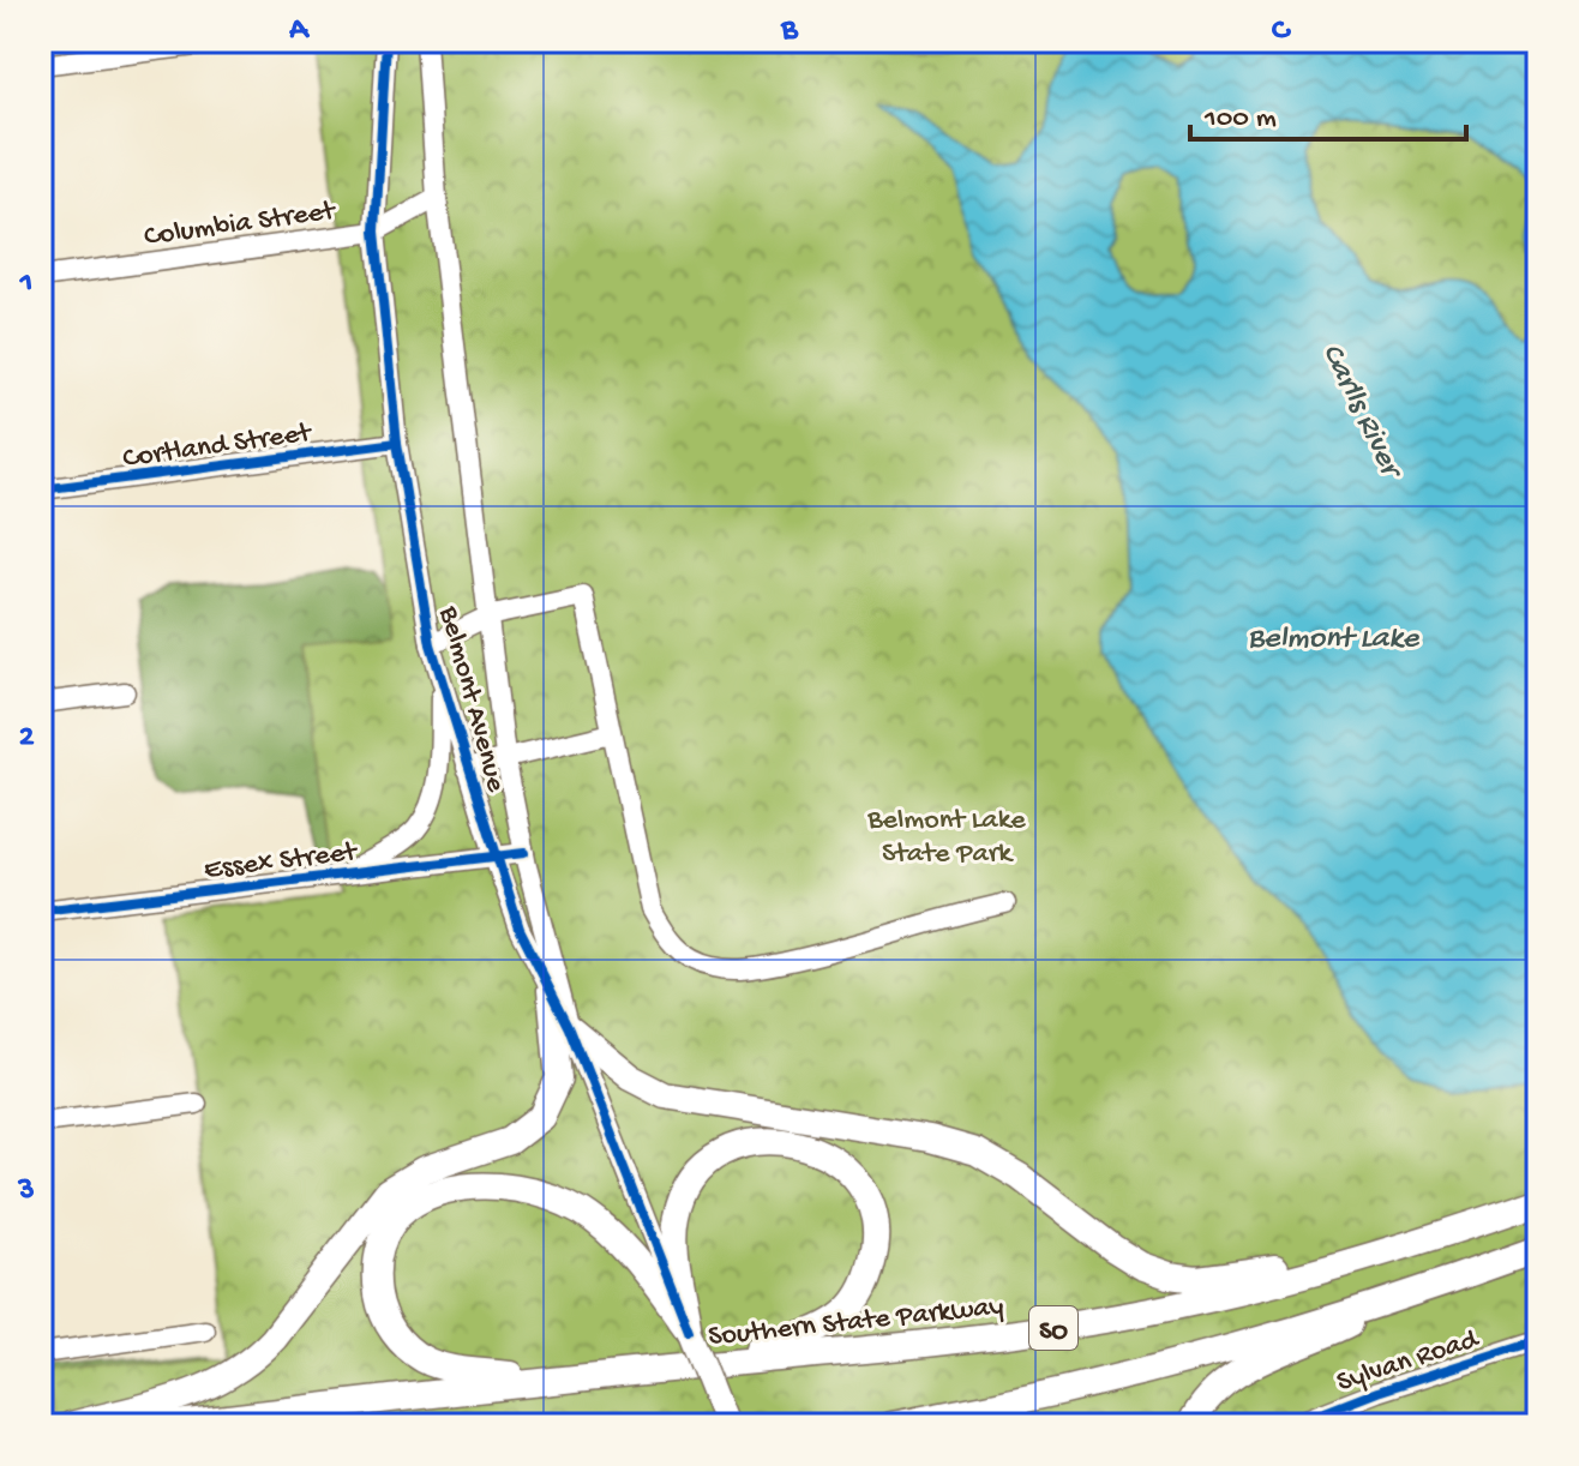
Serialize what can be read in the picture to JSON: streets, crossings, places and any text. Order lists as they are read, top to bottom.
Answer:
{
  "streets": {
    "highway": ["Southern State Parkway", "SO"],
    "main road": ["Belmont Avenue"],
    "street": [
      "Columbia Street",
      "Cortland Street",
      "Essex Street",
      "Sylvan Road"
    ]
  },
  "crossings": [
    ["Columbia Street", "Belmont Avenue"],
    ["Cortland Street", "Belmont Avenue"],
    ["Belmont Avenue", "Essex Street"]
  ],
  "water": ["Carlls River", "Belmont Lake"],
  "parks": ["Belmont Lake State Park"],
  "scale_bar": "100 m",
  "grid": {
    "columns": ["A", "B", "C"],
    "rows": ["1", "2", "3"]
  }
}
